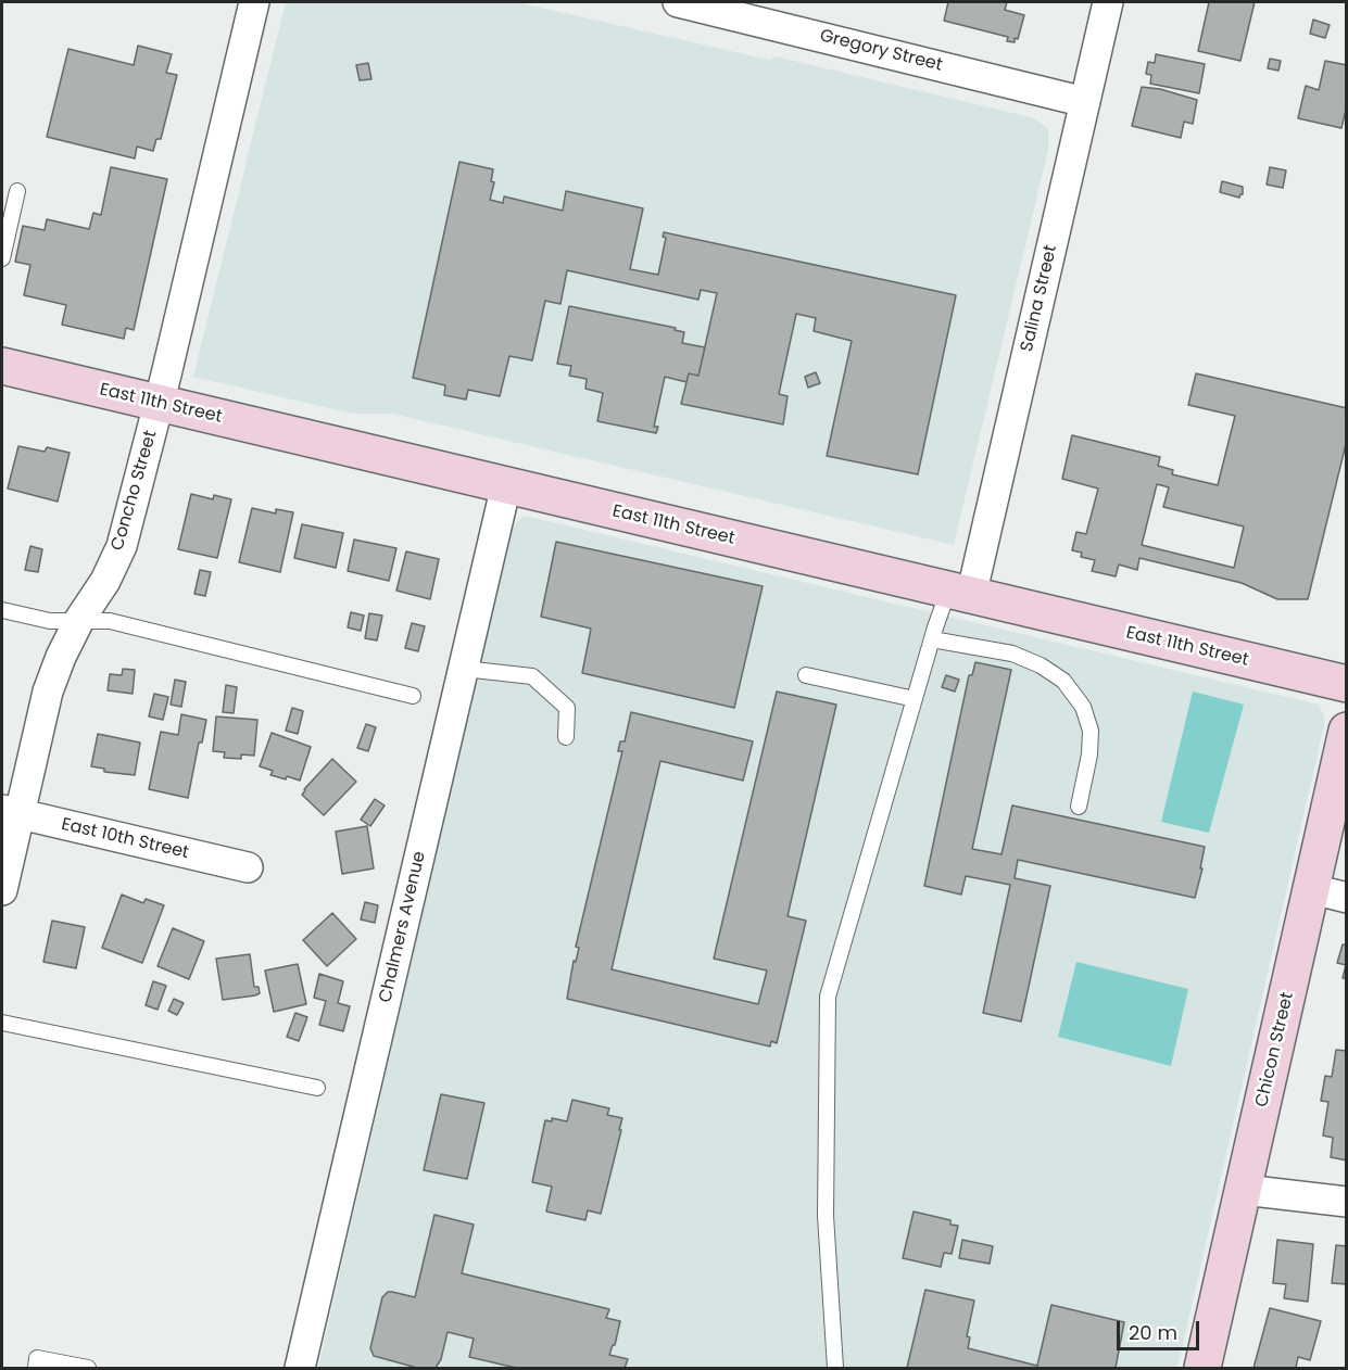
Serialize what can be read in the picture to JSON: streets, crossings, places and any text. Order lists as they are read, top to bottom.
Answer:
{
  "streets": {
    "street": [
      "Gregory Street",
      "Salina Street",
      "East 11th Street",
      "Concho Street",
      "East 10th Street",
      "Chalmers Avenue",
      "Chicon Street"
    ]
  },
  "crossings": [
    ["Gregory Street", "Salina Street"],
    ["Salina Street", "East 11th Street"],
    ["East 11th Street", "Concho Street"],
    ["East 11th Street", "Chalmers Avenue"],
    ["Concho Street", "East 10th Street"]
  ],
  "scale_bar": "20 m"
}
